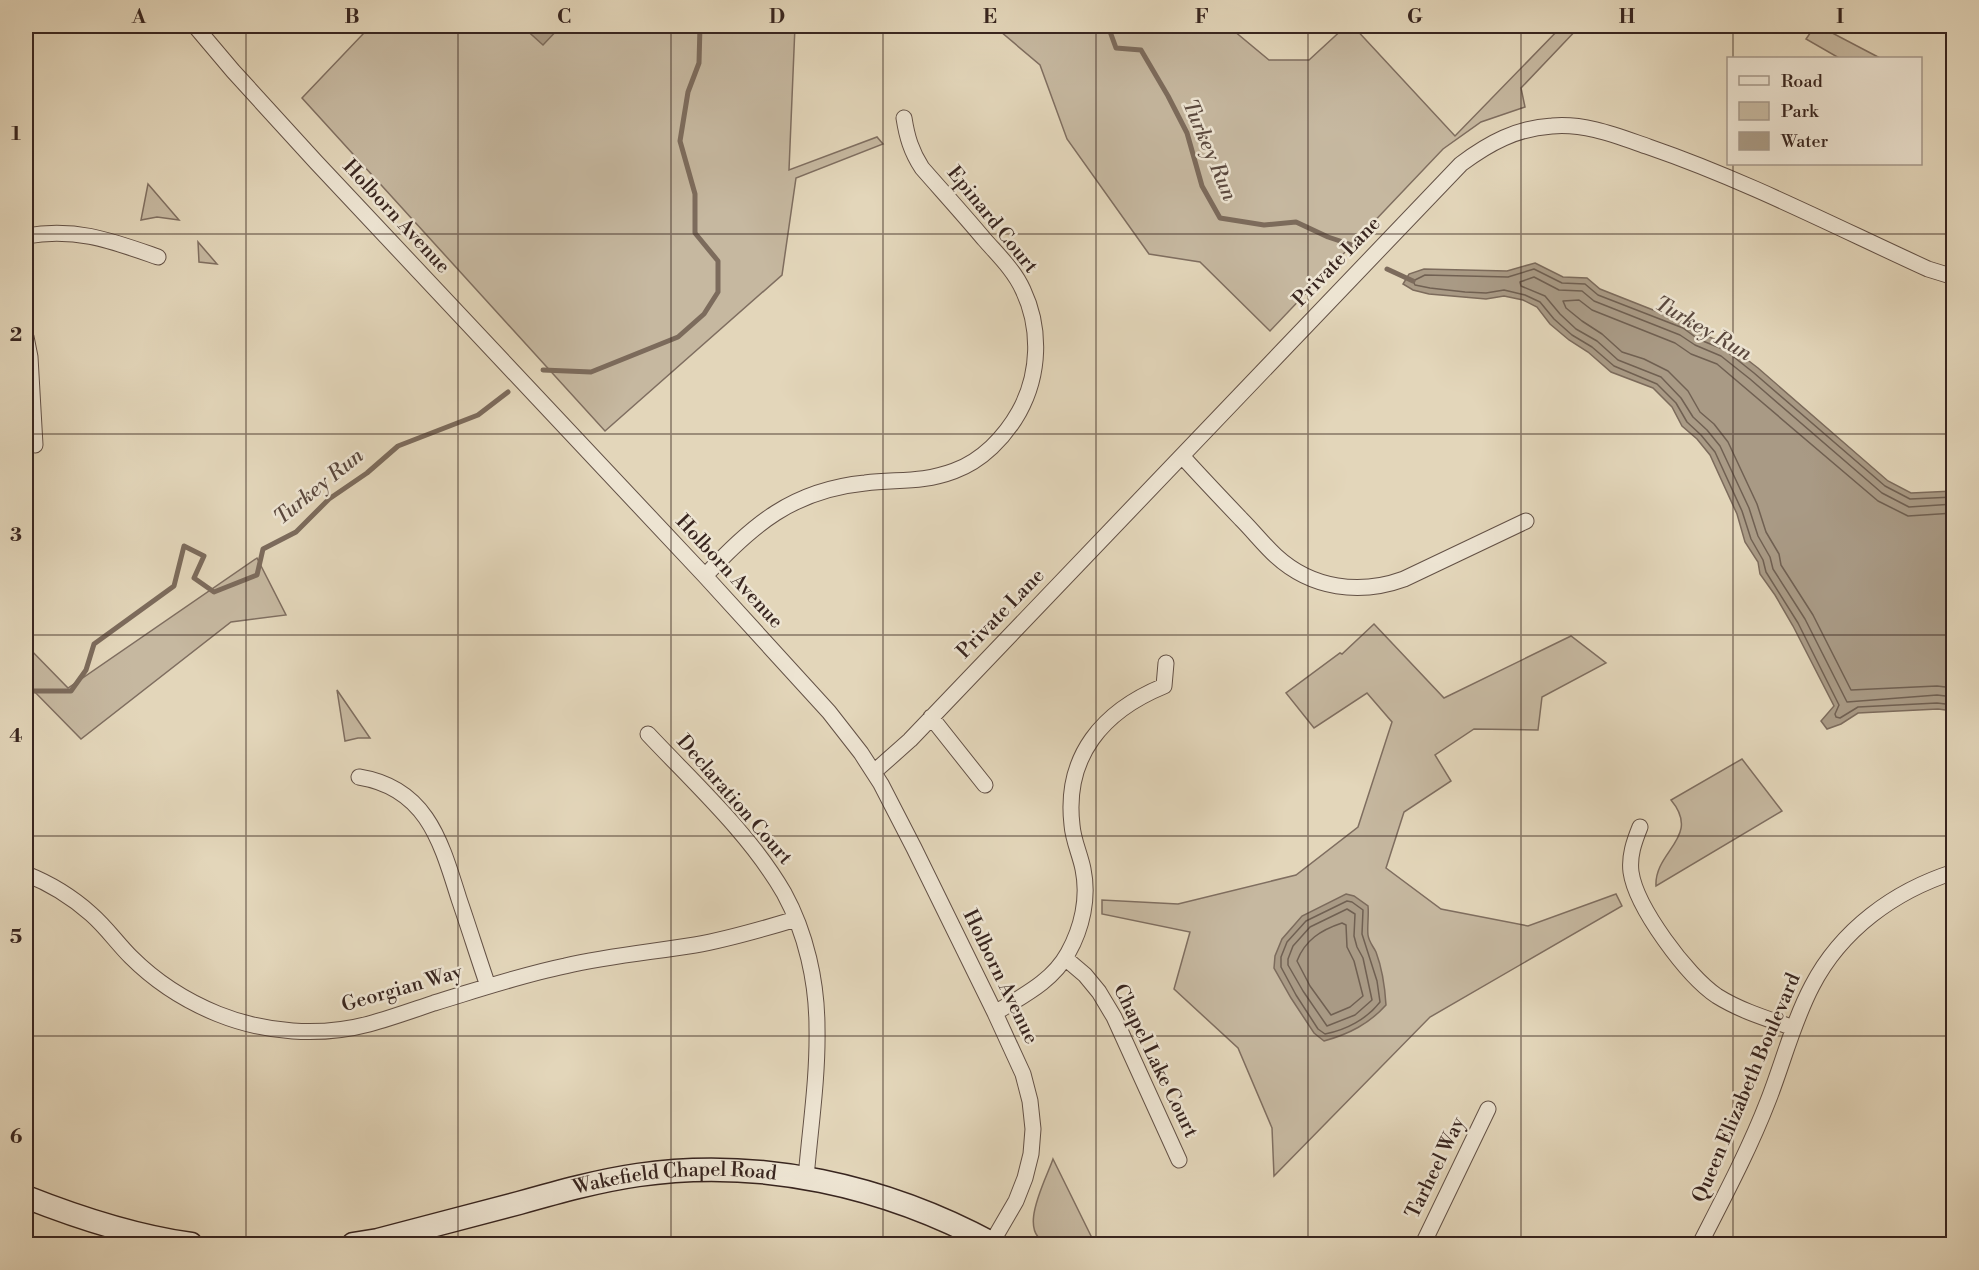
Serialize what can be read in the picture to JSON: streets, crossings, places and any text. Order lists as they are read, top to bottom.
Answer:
{
  "streets": {
    "main road": ["Wakefield Chapel Road"],
    "street": [
      "Holborn Avenue",
      "Epinard Court",
      "Private Lane",
      "Declaration Court",
      "Georgian Way",
      "Chapel Lake Court",
      "Queen Elizabeth Boulevard",
      "Tarheel Way"
    ]
  },
  "crossings": [
    ["Holborn Avenue", "Epinard Court"],
    ["Holborn Avenue", "Private Lane"],
    ["Holborn Avenue", "Wakefield Chapel Road"],
    ["Declaration Court", "Georgian Way"],
    ["Declaration Court", "Wakefield Chapel Road"]
  ],
  "water": ["Turkey Run"],
  "legend": ["Road", "Park", "Water"],
  "grid": {
    "columns": [
      "A",
      "B",
      "C",
      "D",
      "E",
      "F",
      "G",
      "H",
      "I"
    ],
    "rows": [
      "1",
      "2",
      "3",
      "4",
      "5",
      "6"
    ]
  }
}
